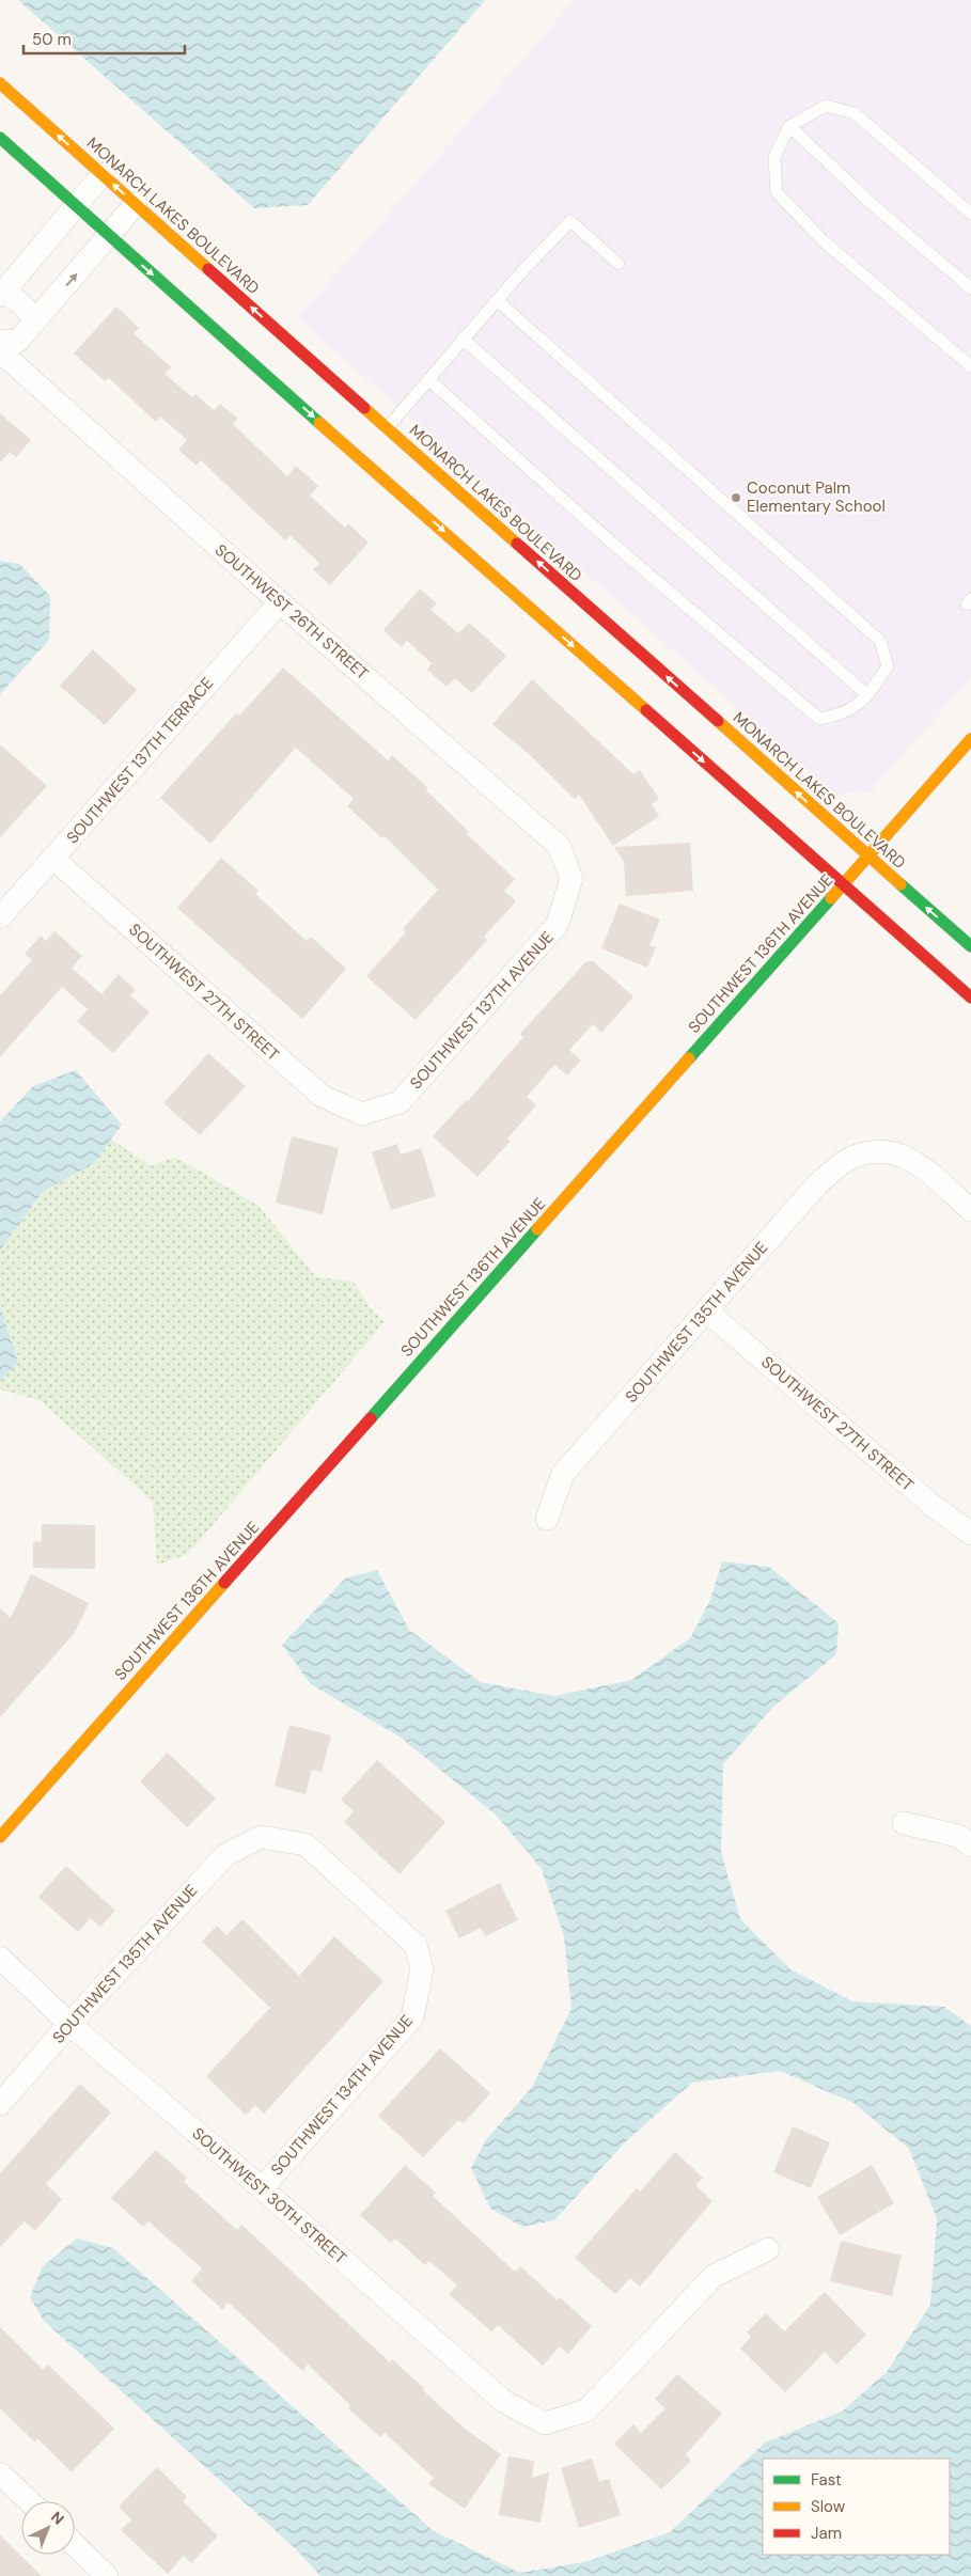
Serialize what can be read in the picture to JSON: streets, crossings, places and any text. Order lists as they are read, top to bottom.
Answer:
{
  "streets": {
    "street": [
      "MONARCH LAKES BOULEVARD",
      "SOUTHWEST 26TH STREET",
      "SOUTHWEST 137TH TERRACE",
      "SOUTHWEST 136TH AVENUE",
      "SOUTHWEST 27TH STREET",
      "SOUTHWEST 137TH AVENUE",
      "SOUTHWEST 135TH AVENUE",
      "SOUTHWEST 134TH AVENUE",
      "SOUTHWEST 30TH STREET"
    ]
  },
  "crossings": [
    ["MONARCH LAKES BOULEVARD", "SOUTHWEST 136TH AVENUE"],
    ["SOUTHWEST 26TH STREET", "SOUTHWEST 137TH TERRACE"],
    ["SOUTHWEST 26TH STREET", "SOUTHWEST 137TH AVENUE"],
    ["SOUTHWEST 137TH TERRACE", "SOUTHWEST 27TH STREET"],
    ["SOUTHWEST 27TH STREET", "SOUTHWEST 137TH AVENUE"],
    ["SOUTHWEST 27TH STREET", "SOUTHWEST 135TH AVENUE"],
    ["SOUTHWEST 135TH AVENUE", "SOUTHWEST 134TH AVENUE"],
    ["SOUTHWEST 135TH AVENUE", "SOUTHWEST 30TH STREET"],
    ["SOUTHWEST 134TH AVENUE", "SOUTHWEST 30TH STREET"]
  ],
  "places": ["Coconut Palm Elementary School"],
  "legend": ["Fast", "Slow", "Jam"],
  "scale_bar": "50 m",
  "north": "top right"
}
